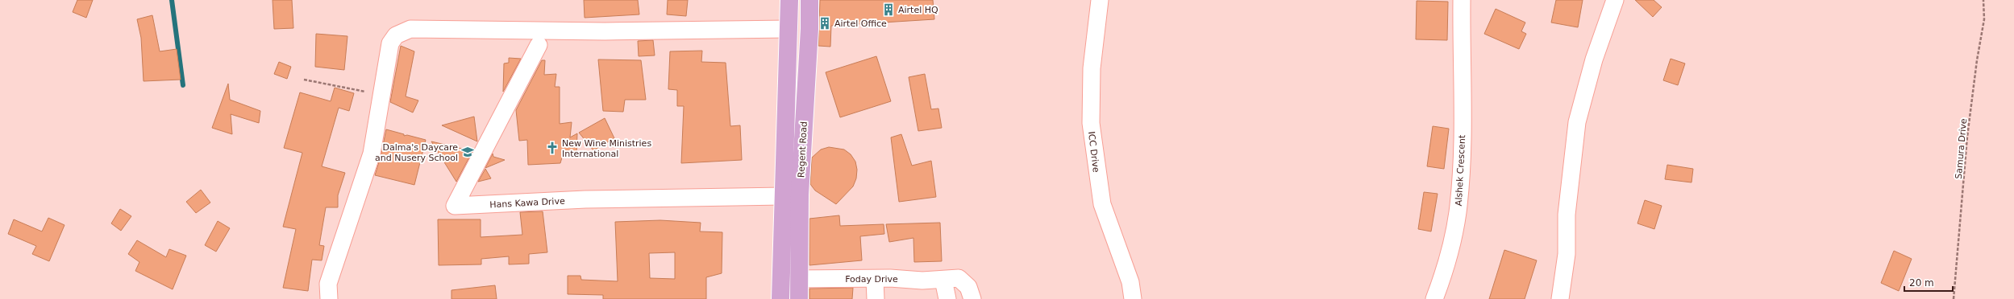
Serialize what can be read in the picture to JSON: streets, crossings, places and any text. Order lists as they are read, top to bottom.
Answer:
{
  "streets": {
    "main road": ["Regent Road"],
    "street": [
      "ICC Drive",
      "Alshek Crescent",
      "Hans Kawa Drive",
      "Foday Drive"
    ],
    "path": ["Samura Drive"]
  },
  "crossings": [
    ["Regent Road", "Hans Kawa Drive"],
    ["Regent Road", "Foday Drive"]
  ],
  "places": {
    "building": ["Airtel HQ", "Airtel Office"],
    "church": ["New Wine Ministries International"],
    "school or university": ["Dalma's Daycare and Nusery School"]
  },
  "scale_bar": "20 m"
}
